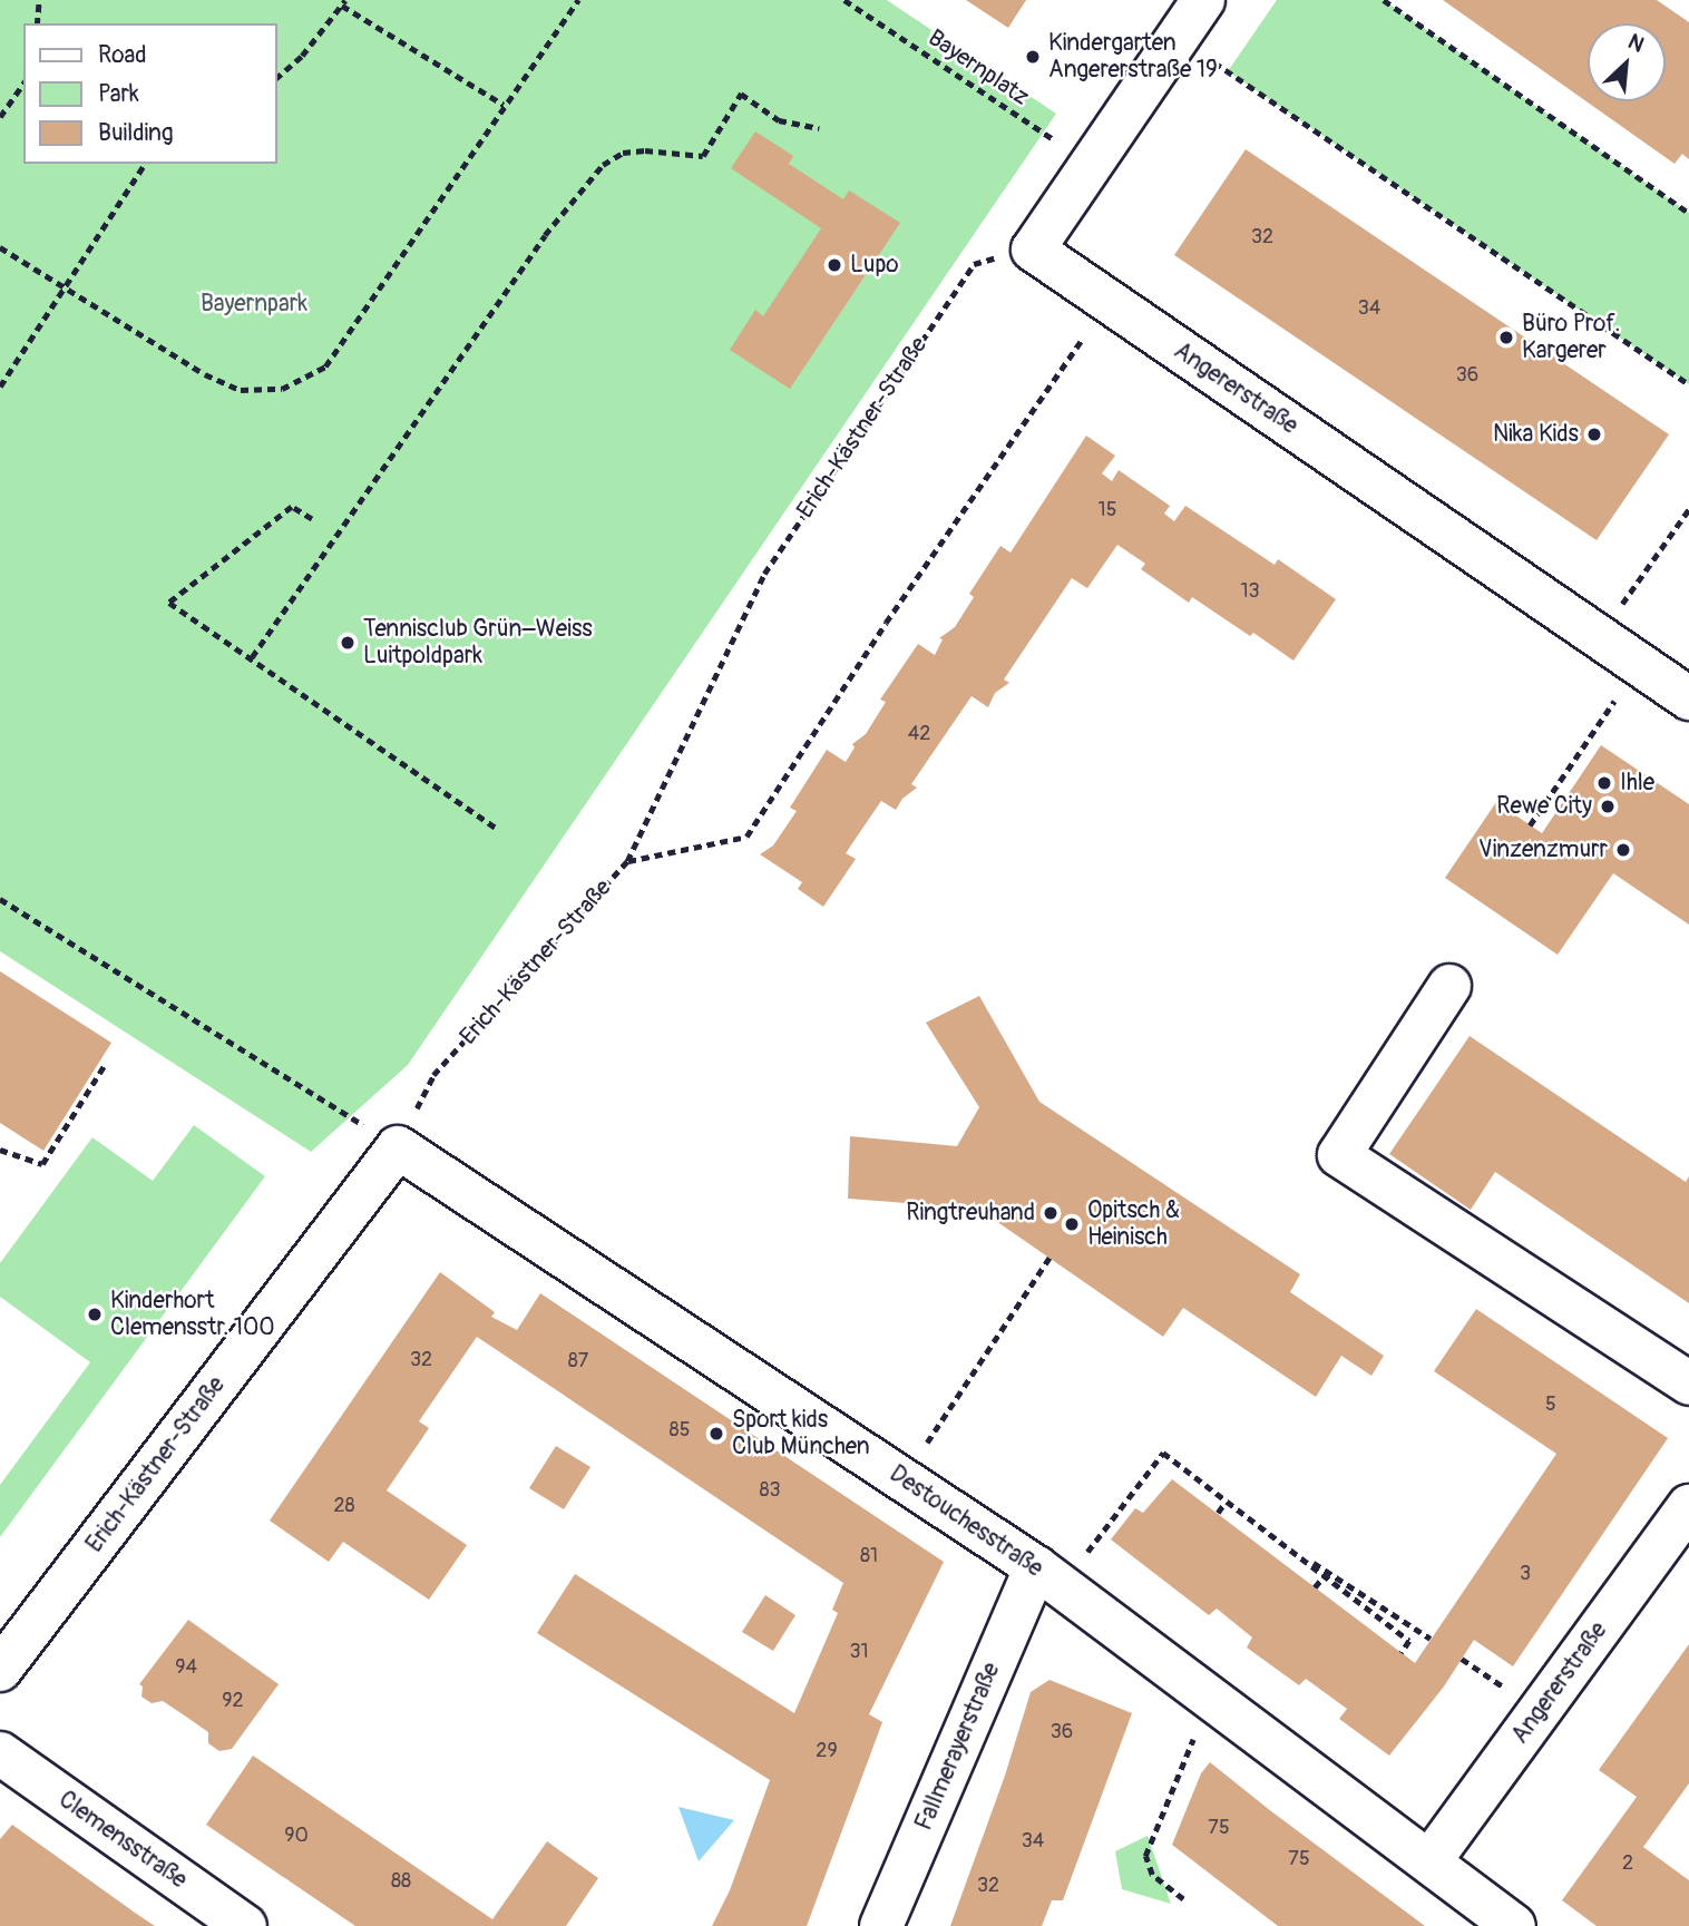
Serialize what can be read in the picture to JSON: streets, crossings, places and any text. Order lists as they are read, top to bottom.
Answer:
{
  "streets": {
    "street": [
      "Angererstraße",
      "Erich-Kästner-Straße",
      "Destouchesstraße",
      "Fallmerayerstraße",
      "Clemensstraße"
    ],
    "path": ["Bayernplatz"]
  },
  "crossings": [
    ["Angererstraße", "Erich-Kästner-Straße"],
    ["Angererstraße", "Destouchesstraße"],
    ["Erich-Kästner-Straße", "Destouchesstraße"],
    ["Destouchesstraße", "Fallmerayerstraße"]
  ],
  "parks": ["Bayernpark"],
  "places": [
    "Kindergarten Angererstraße 19",
    "Lupo",
    "Büro Prof. Kargerer",
    "Nika Kids",
    "Tennisclub Grün–Weiss Luitpoldpark",
    "Ihle",
    "Rewe City",
    "Vinzenzmurr",
    "Ringtreuhand",
    "Opitsch & Heinisch",
    "Kinderhort Clemensstr. 100",
    "Sport kids Club München"
  ],
  "house_numbers": [
    "32",
    "34",
    "36",
    "15",
    "13",
    "42",
    "32",
    "87",
    "5",
    "85",
    "83",
    "28",
    "81",
    "3",
    "31",
    "94",
    "92",
    "36",
    "29",
    "75",
    "90",
    "34",
    "75",
    "2",
    "88",
    "32"
  ],
  "legend": ["Road", "Park", "Building"],
  "north": "top right"
}
